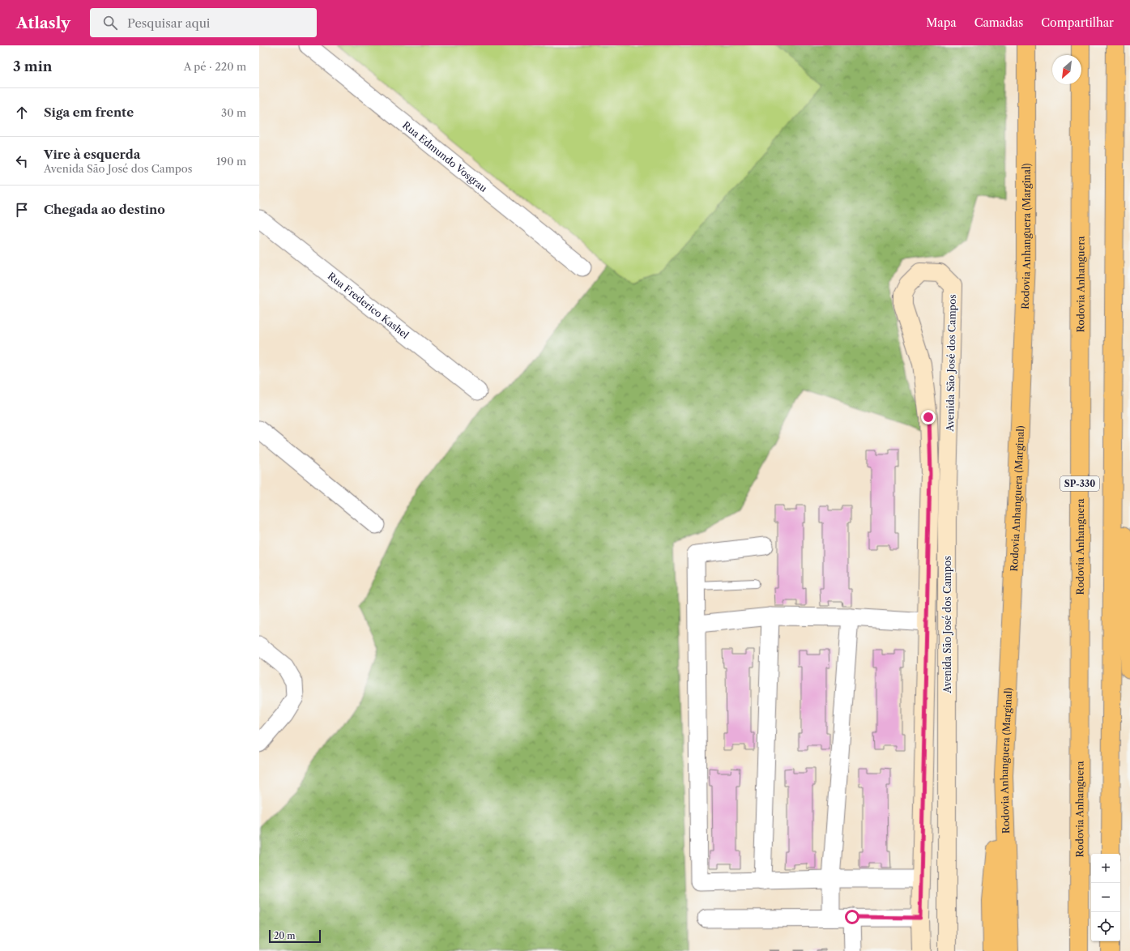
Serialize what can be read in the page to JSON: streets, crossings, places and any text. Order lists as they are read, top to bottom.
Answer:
{
  "streets": {
    "highway": ["Rodovia Anhanguera (Marginal)", "Rodovia Anhanguera", "SP-330"],
    "street": ["Rua Edmundo Vosgrau", "Rua Frederico Kashel", "Avenida São José dos Campos"]
  },
  "scale_bar": "20 m",
  "north": "bottom left",
  "page": {
    "header": "Atlasly",
    "search": "Pesquisar aqui",
    "nav": ["Mapa", "Camadas", "Compartilhar"],
    "heading": ["3 min", "A pé · 220 m"],
    "list": [
      ["Siga em frente", "30 m"],
      ["Vire à esquerda", "Avenida São José dos Campos", "190 m"],
      "Chegada ao destino"
    ],
    "map_buttons": ["+", "−"],
    "scale": "20 m"
  }
}
